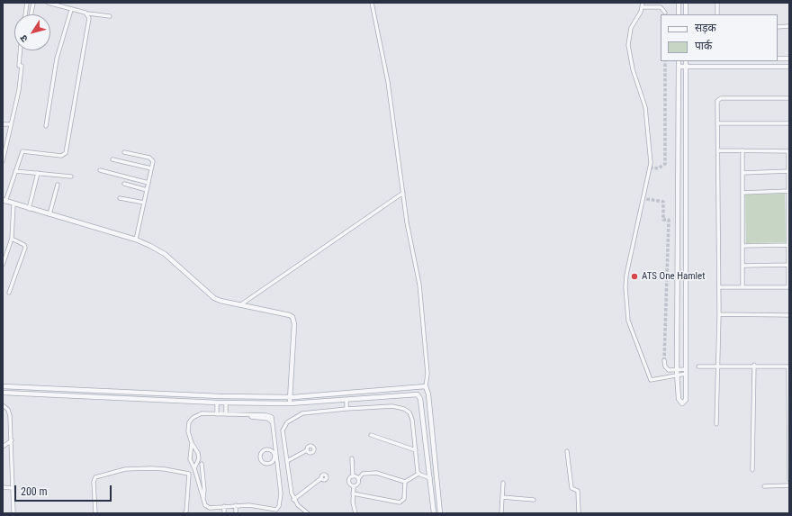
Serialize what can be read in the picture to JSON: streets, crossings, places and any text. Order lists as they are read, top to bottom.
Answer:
{
  "places": ["ATS One Hamlet"],
  "legend": ["सड़क", "पार्क"],
  "scale_bar": "200 m",
  "north": "bottom left"
}
